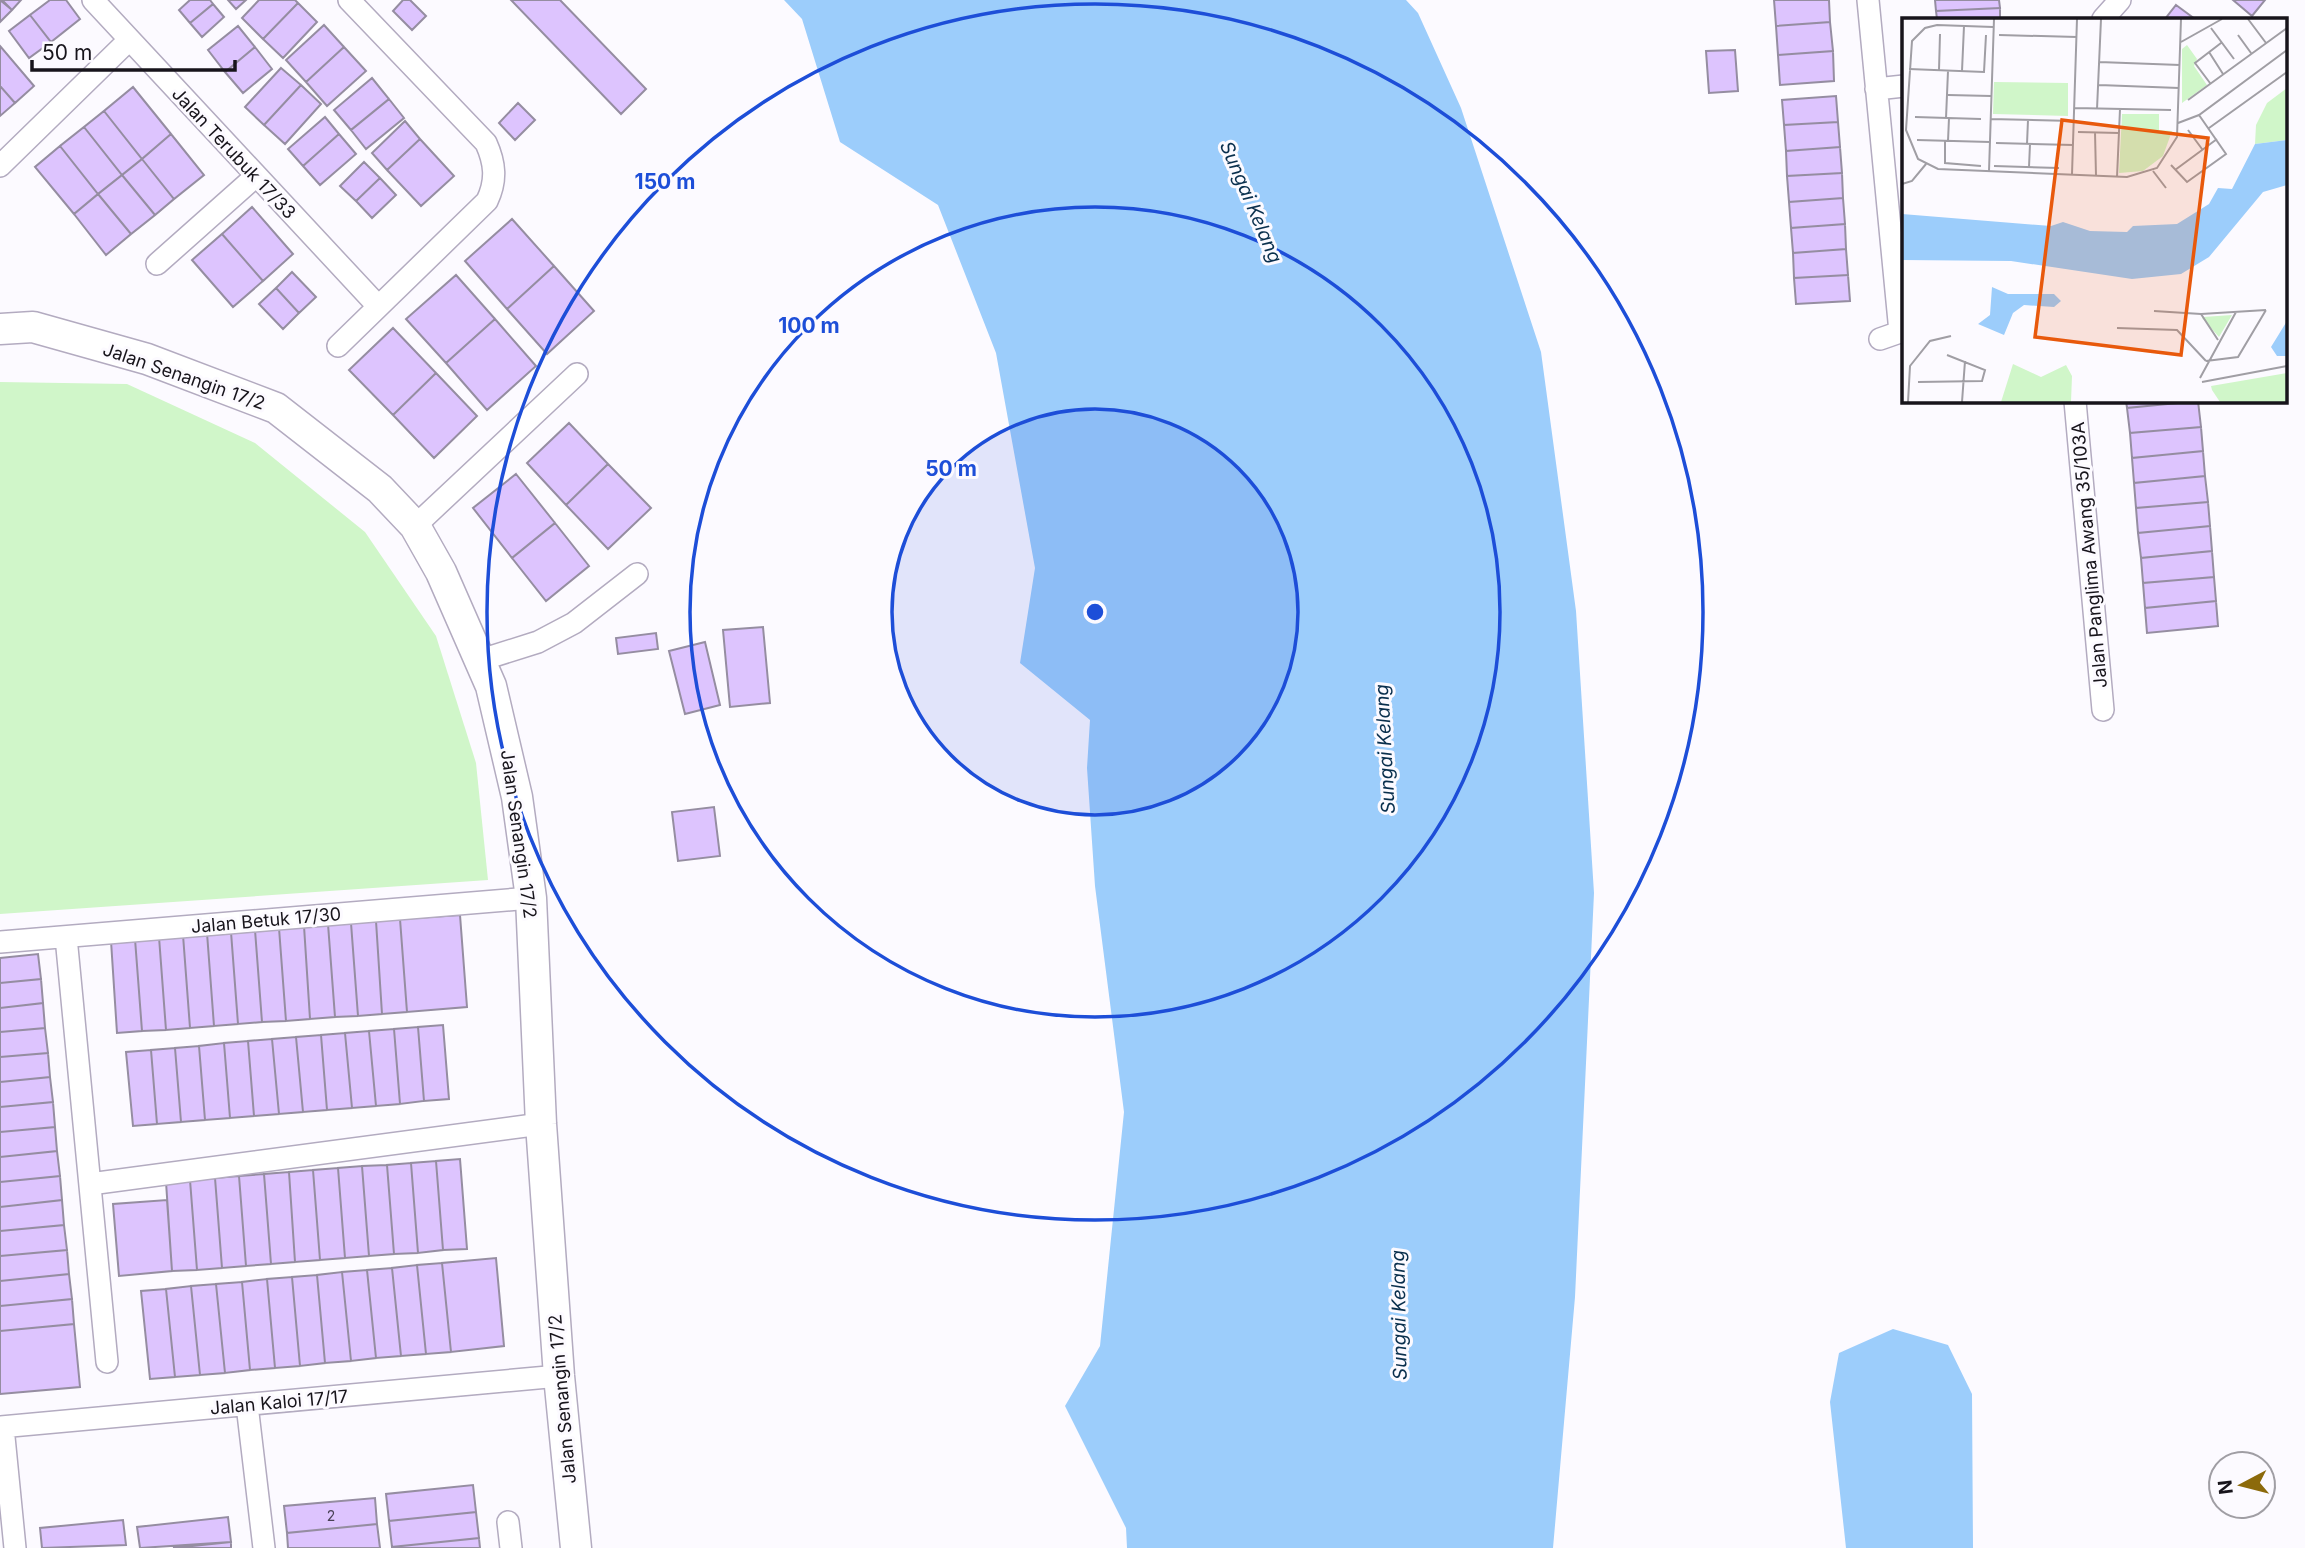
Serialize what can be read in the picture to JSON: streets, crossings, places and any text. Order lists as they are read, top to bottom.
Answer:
{
  "streets": {
    "street": [
      "Jalan Terubuk 17/33",
      "Jalan Senangin 17/2",
      "Jalan Panglima Awang 35/103A",
      "Jalan Betuk 17/30",
      "Jalan Kaloi 17/17"
    ]
  },
  "crossings": [
    ["Jalan Senangin 17/2", "Jalan Betuk 17/30"],
    ["Jalan Senangin 17/2", "Jalan Kaloi 17/17"]
  ],
  "water": ["Sungai Kelang"],
  "house_numbers": ["2"],
  "scale_bar": "50 m",
  "north": "left",
  "rings": ["150 m", "100 m", "50 m"]
}
